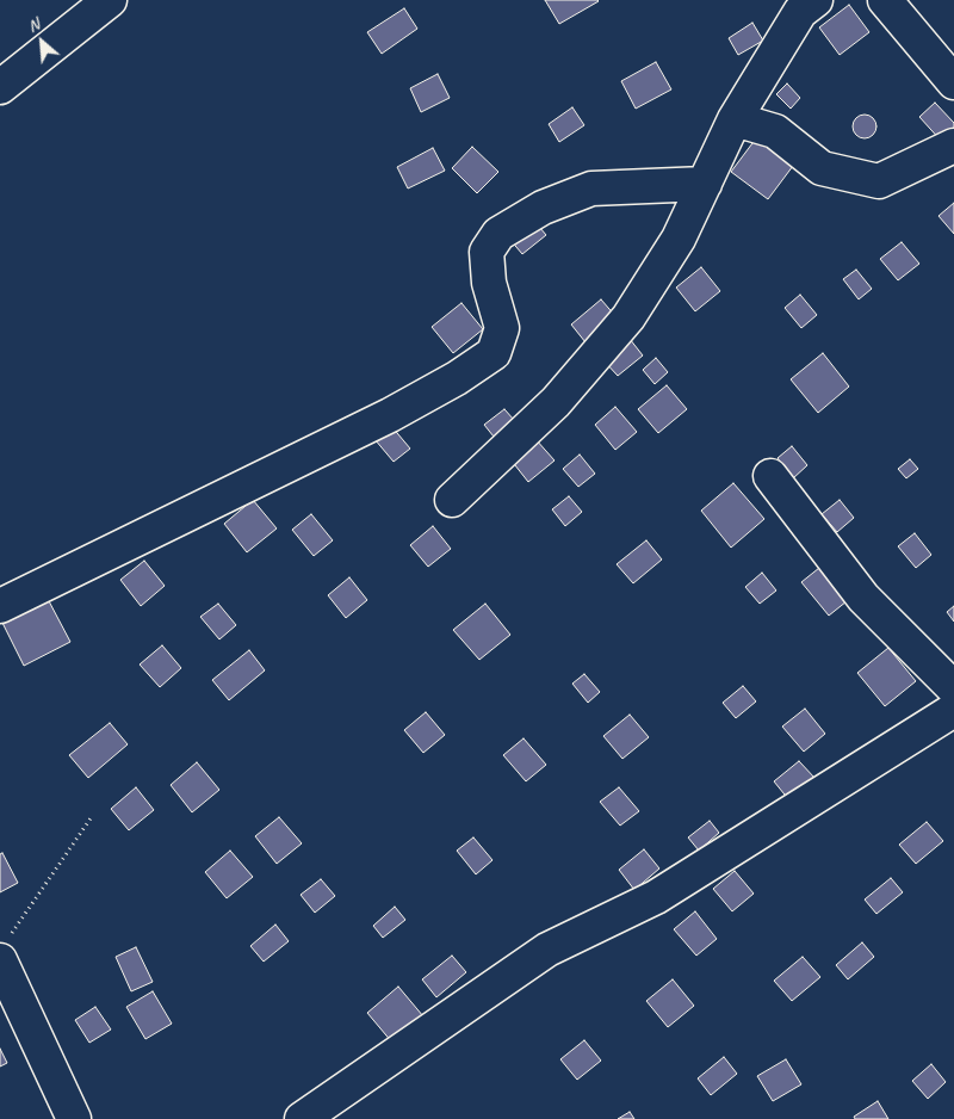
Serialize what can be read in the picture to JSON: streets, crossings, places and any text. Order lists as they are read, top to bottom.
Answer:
{
  "north": "top left"
}
